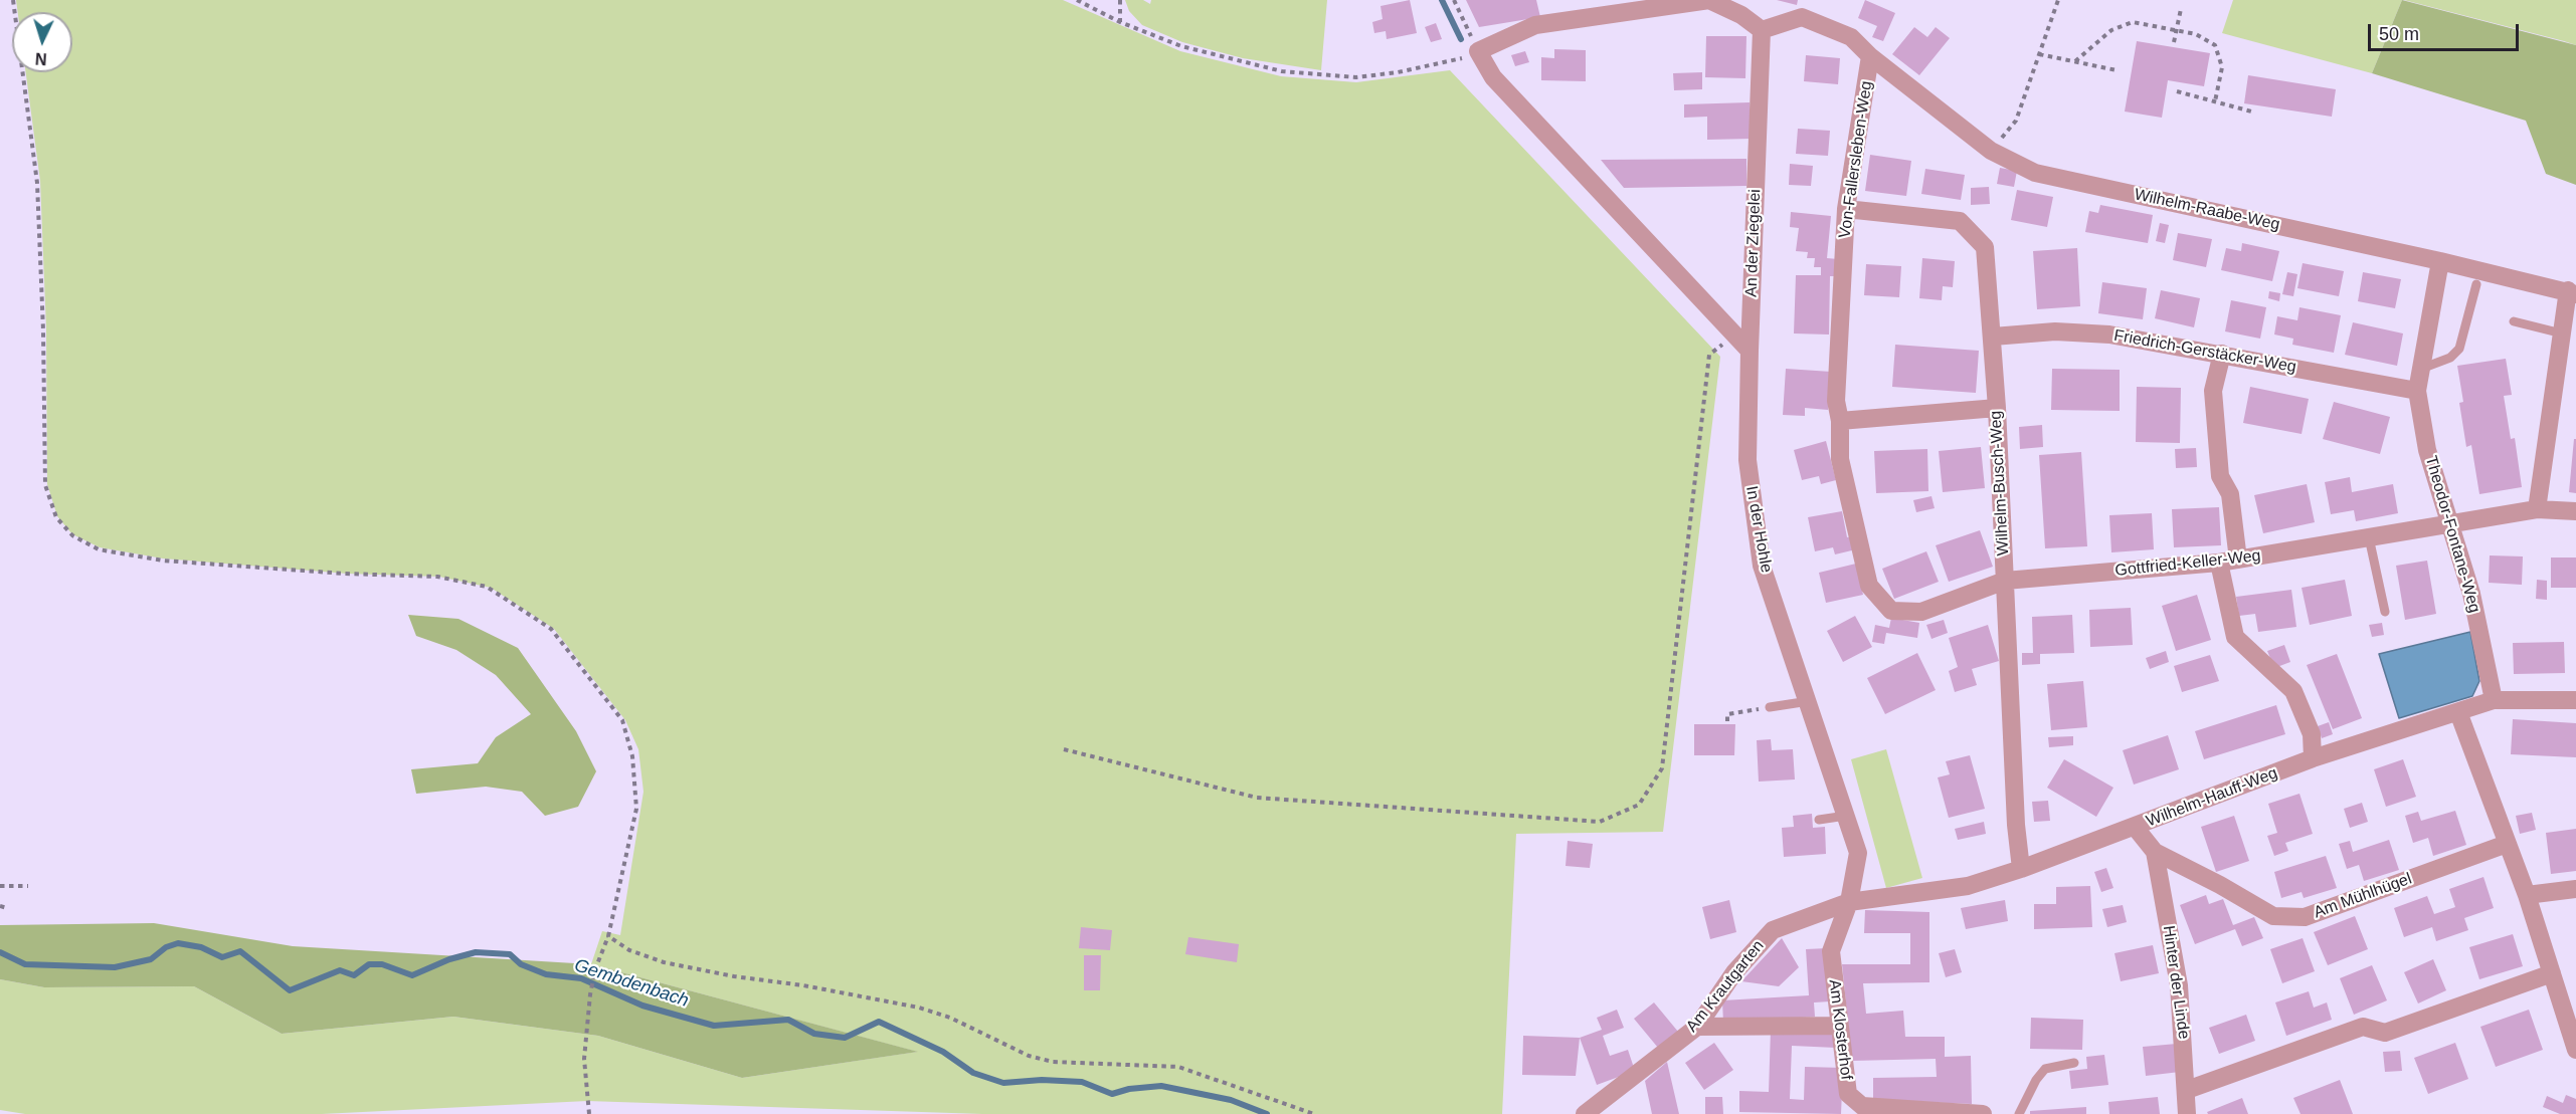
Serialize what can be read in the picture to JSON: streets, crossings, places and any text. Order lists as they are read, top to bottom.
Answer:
{
  "streets": {
    "street": [
      "Von-Fallersleben-Weg",
      "Wilhelm-Raabe-Weg",
      "An der Ziegelei",
      "Friedrich-Gerstäcker-Weg",
      "Wilhelm-Busch-Weg",
      "In der Hohle",
      "Theodor-Fontane-Weg",
      "Gottfried-Keller-Weg",
      "Wilhelm-Hauff-Weg",
      "Am Mühlhügel",
      "Hinter der Linde",
      "Am Krautgarten",
      "Am Klosterhof"
    ]
  },
  "crossings": [
    ["Von-Fallersleben-Weg", "Wilhelm-Raabe-Weg"],
    ["Von-Fallersleben-Weg", "Wilhelm-Busch-Weg"],
    ["Von-Fallersleben-Weg", "Gottfried-Keller-Weg"],
    ["Wilhelm-Raabe-Weg", "Theodor-Fontane-Weg"],
    ["An der Ziegelei", "In der Hohle"],
    ["Friedrich-Gerstäcker-Weg", "Wilhelm-Busch-Weg"],
    ["Friedrich-Gerstäcker-Weg", "Theodor-Fontane-Weg"],
    ["Wilhelm-Busch-Weg", "Gottfried-Keller-Weg"],
    ["Wilhelm-Busch-Weg", "Wilhelm-Hauff-Weg"],
    ["In der Hohle", "Wilhelm-Hauff-Weg"],
    ["In der Hohle", "Am Krautgarten"],
    ["In der Hohle", "Am Klosterhof"],
    ["Theodor-Fontane-Weg", "Gottfried-Keller-Weg"],
    ["Theodor-Fontane-Weg", "Wilhelm-Hauff-Weg"],
    ["Wilhelm-Hauff-Weg", "Am Mühlhügel"],
    ["Wilhelm-Hauff-Weg", "Am Krautgarten"],
    ["Wilhelm-Hauff-Weg", "Am Klosterhof"],
    ["Am Mühlhügel", "Hinter der Linde"],
    ["Am Krautgarten", "Am Klosterhof"]
  ],
  "water": ["Gembdenbach"],
  "scale_bar": "50 m",
  "north": "bottom"
}
